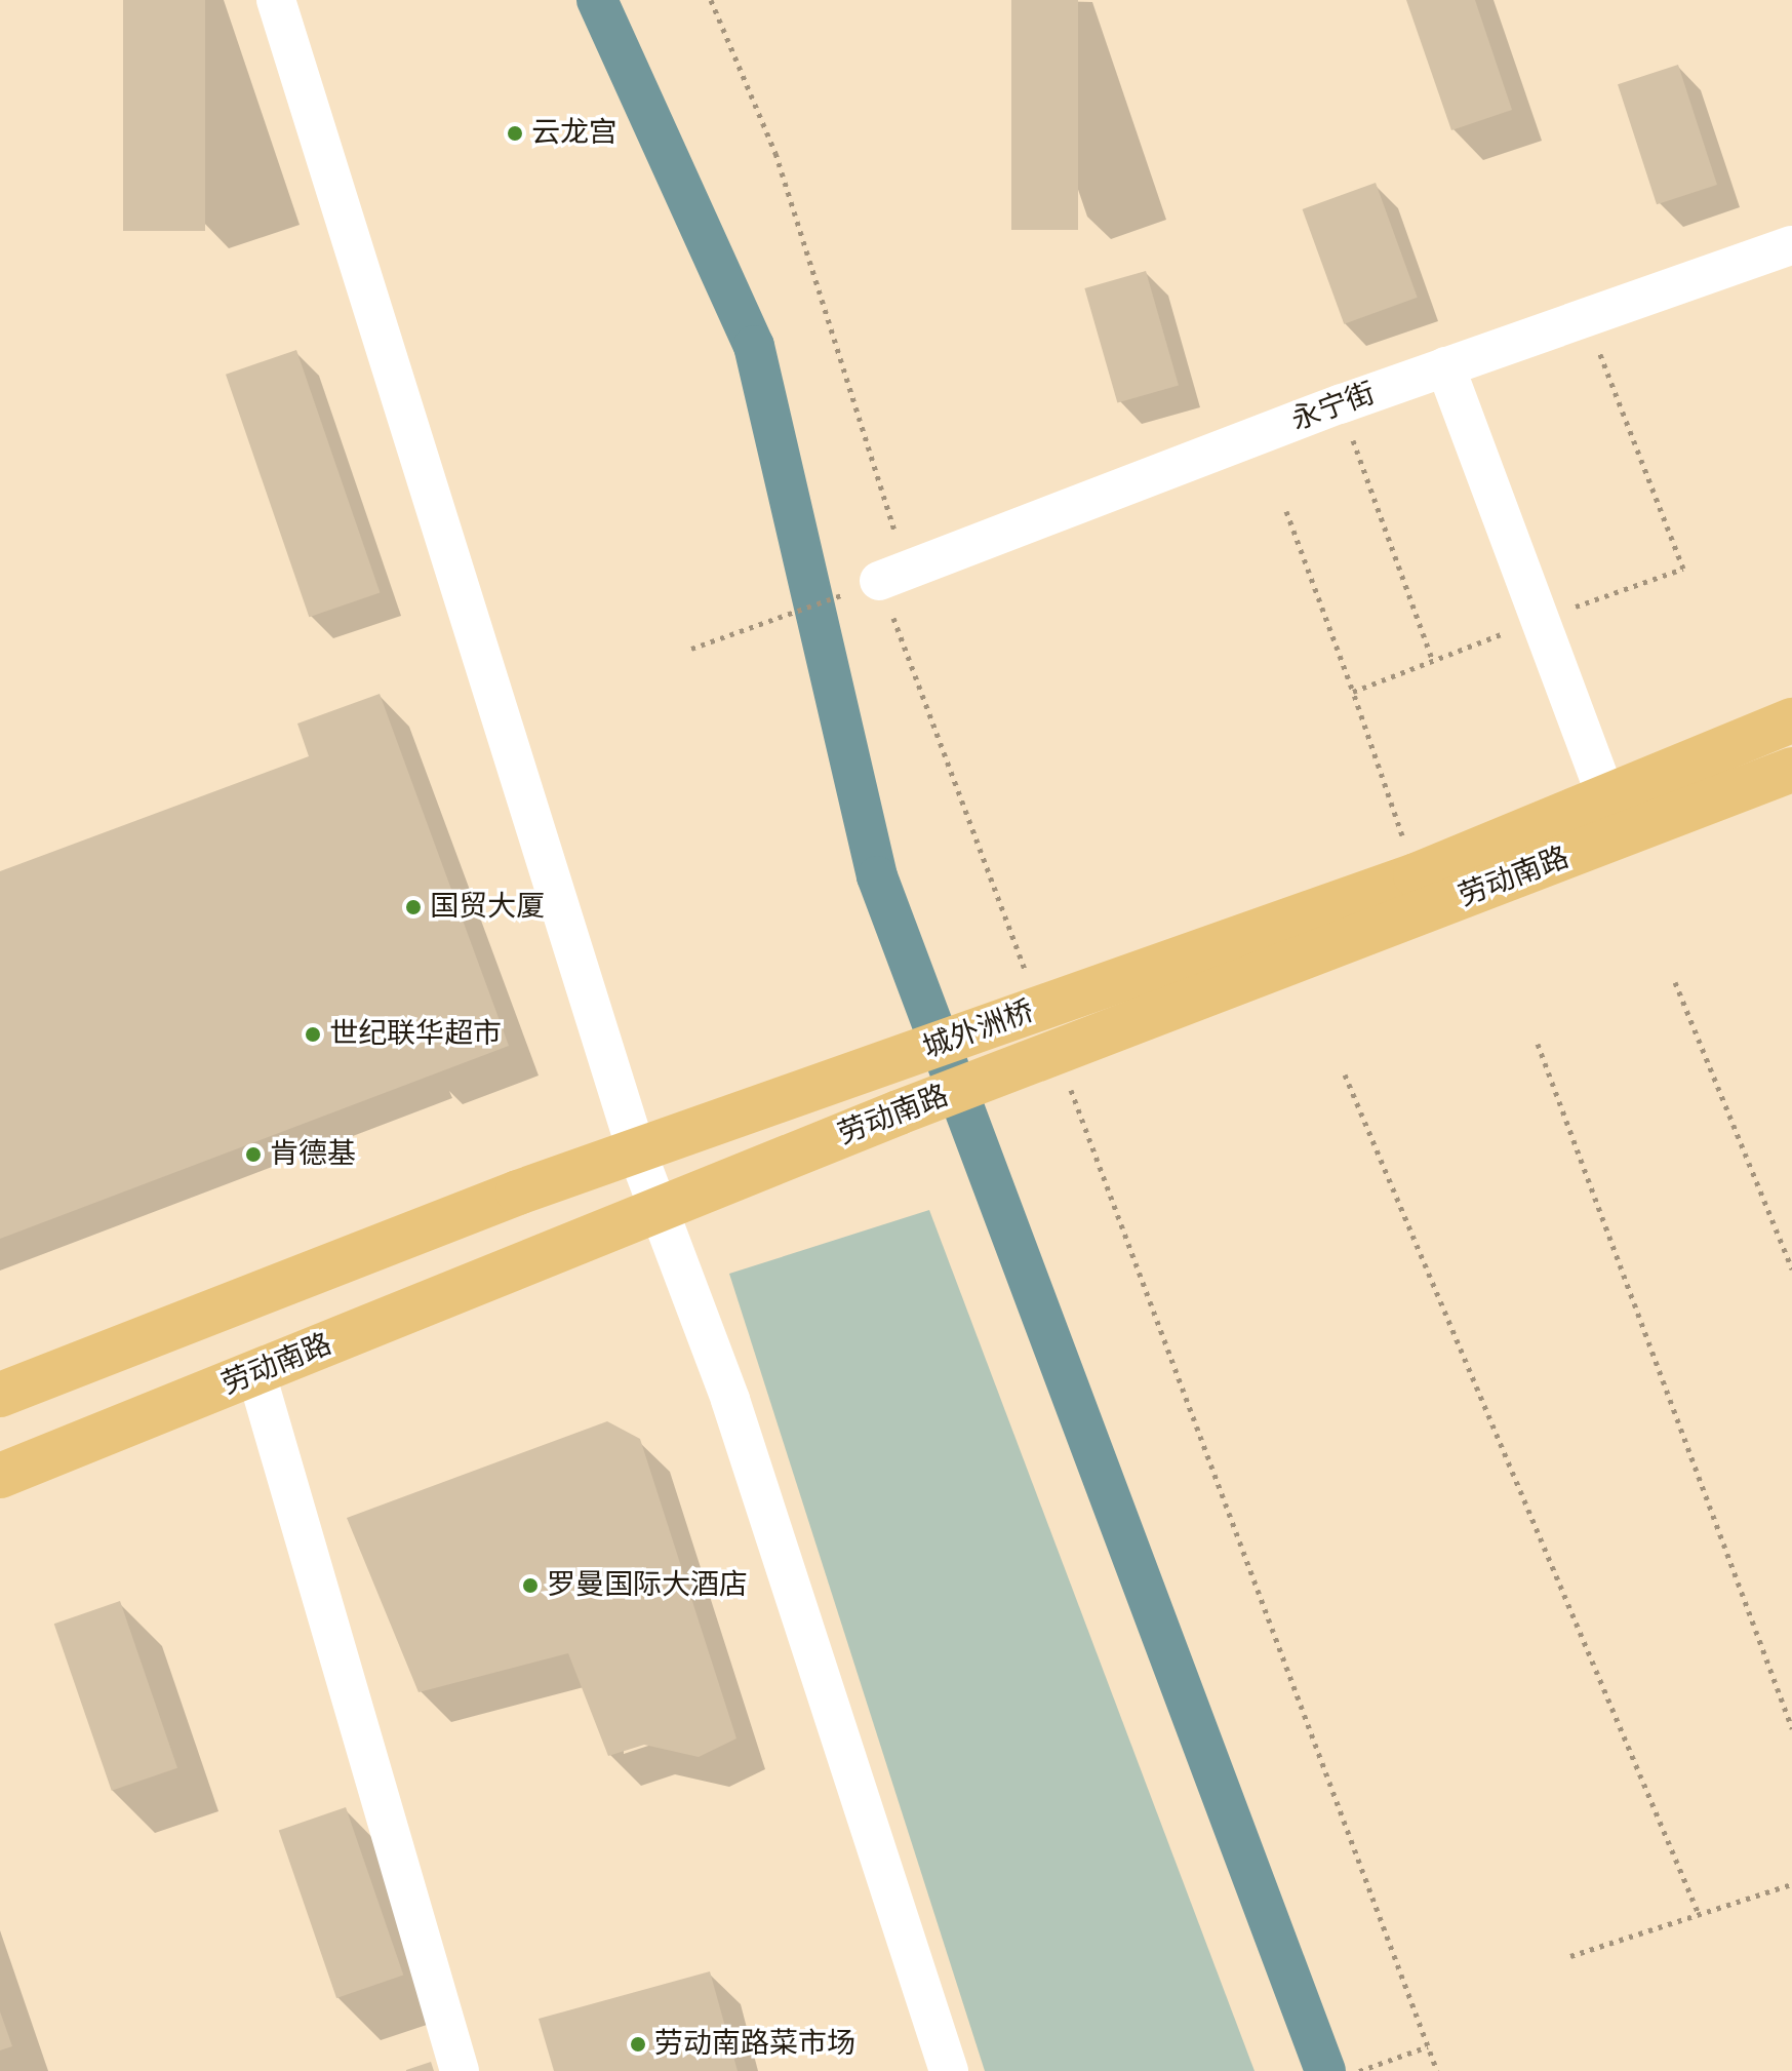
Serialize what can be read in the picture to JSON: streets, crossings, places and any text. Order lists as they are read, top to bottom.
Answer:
{
  "streets": {
    "main road": ["劳动南路", "城外洲桥"],
    "street": ["永宁街"]
  },
  "crossings": [
    ["劳动南路", "城外洲桥"]
  ],
  "places": [
    "云龙宫",
    "国贸大厦",
    "世纪联华超市",
    "肯德基",
    "罗曼国际大酒店",
    "劳动南路菜市场"
  ]
}
